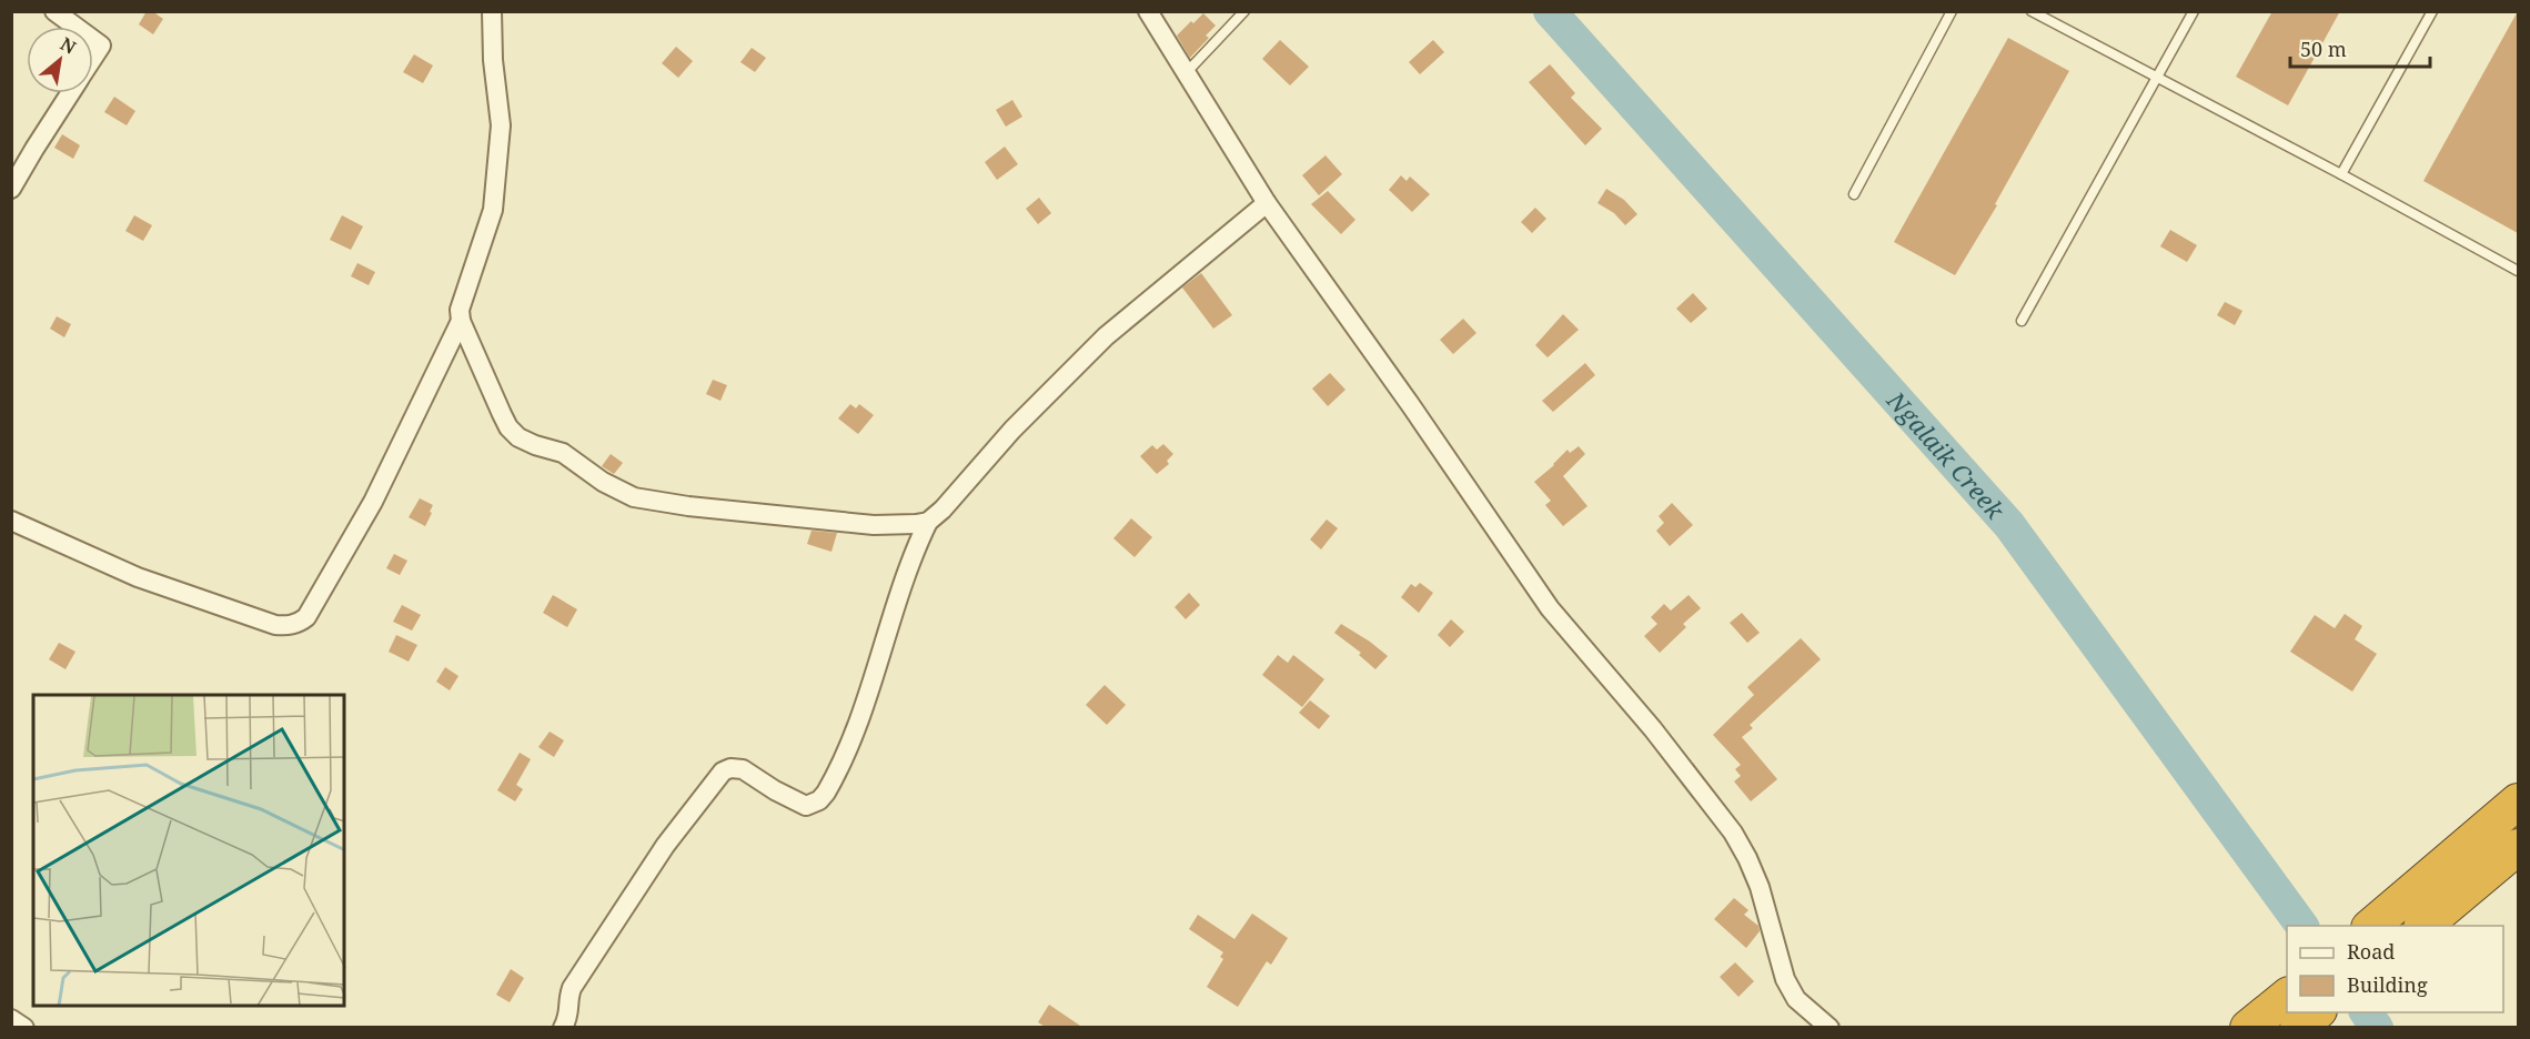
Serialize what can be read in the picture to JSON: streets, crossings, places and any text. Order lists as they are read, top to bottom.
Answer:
{
  "water": ["Ngalaik Creek"],
  "legend": ["Road", "Building"],
  "scale_bar": "50 m",
  "north": "top right"
}
